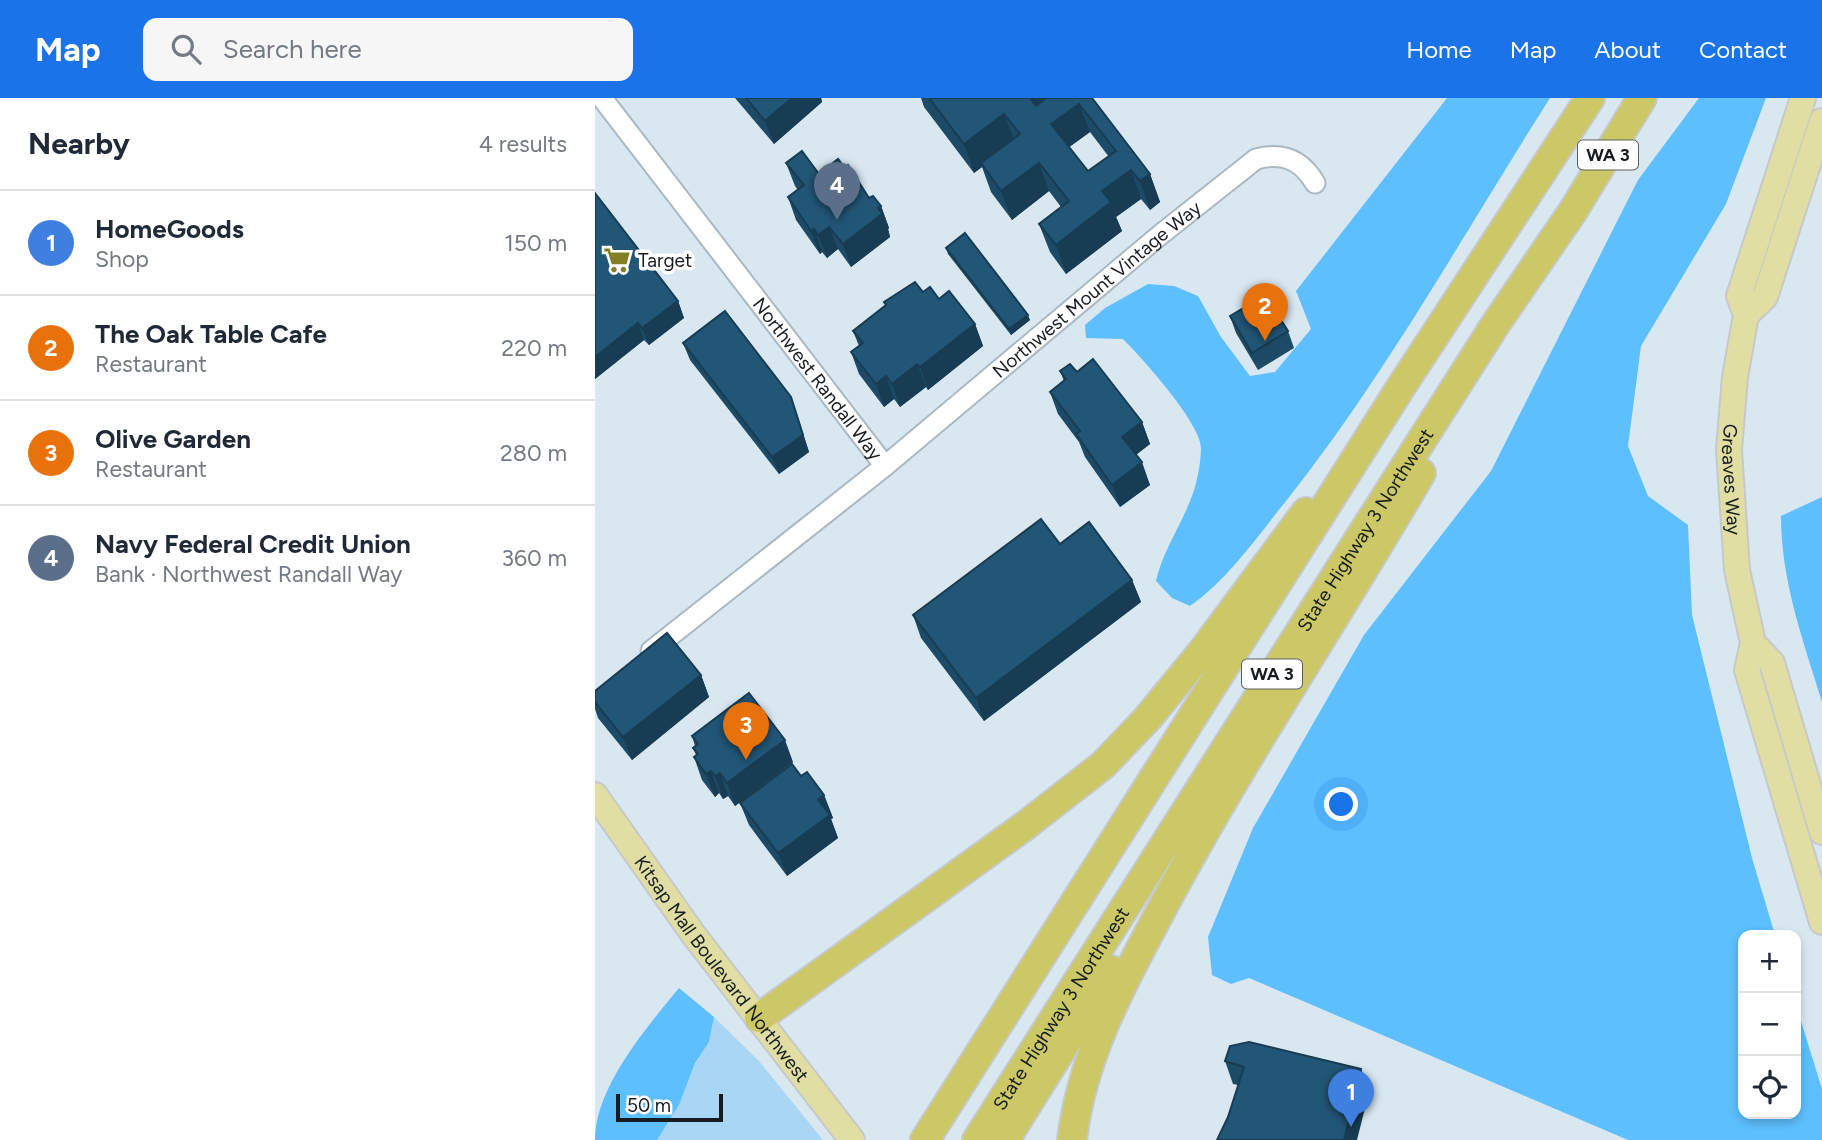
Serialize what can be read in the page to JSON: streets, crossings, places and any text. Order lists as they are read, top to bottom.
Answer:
{
  "streets": {
    "highway": ["WA 3", "State Highway 3 Northwest"],
    "main road": ["Greaves Way", "Kitsap Mall Boulevard Northwest"],
    "street": ["Northwest Mount Vintage Way", "Northwest Randall Way"]
  },
  "crossings": [
    ["Northwest Mount Vintage Way", "Northwest Randall Way"]
  ],
  "places": {
    "supermarket": ["Target"]
  },
  "scale_bar": "50 m",
  "page": {
    "header": "Map",
    "search": "Search here",
    "nav": [
      "Home",
      "Map",
      "About",
      "Contact"
    ],
    "heading": ["Nearby", "4 results"],
    "pins": [
      "4",
      "2",
      "3",
      "1"
    ],
    "list": [
      {
        "mark": "1",
        "name": "HomeGoods",
        "note": "Shop",
        "value": "150 m"
      },
      {
        "mark": "2",
        "name": "The Oak Table Cafe",
        "note": "Restaurant",
        "value": "220 m"
      },
      {
        "mark": "3",
        "name": "Olive Garden",
        "note": "Restaurant",
        "value": "280 m"
      },
      {
        "mark": "4",
        "name": "Navy Federal Credit Union",
        "note": "Bank · Northwest Randall Way",
        "value": "360 m"
      }
    ],
    "map_buttons": ["+", "−"],
    "scale": "50 m"
  }
}
